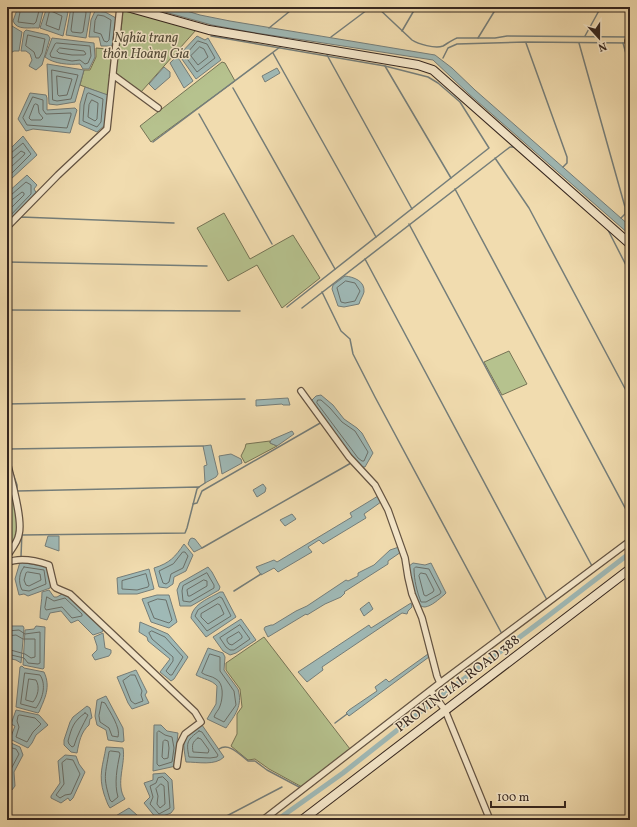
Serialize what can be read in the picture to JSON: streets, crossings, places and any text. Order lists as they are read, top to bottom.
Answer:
{
  "streets": {
    "street": ["PROVINCIAL ROAD 388"]
  },
  "parks": ["Nghĩa trang thôn Hoàng Gia"],
  "scale_bar": "100 m",
  "north": "bottom"
}
